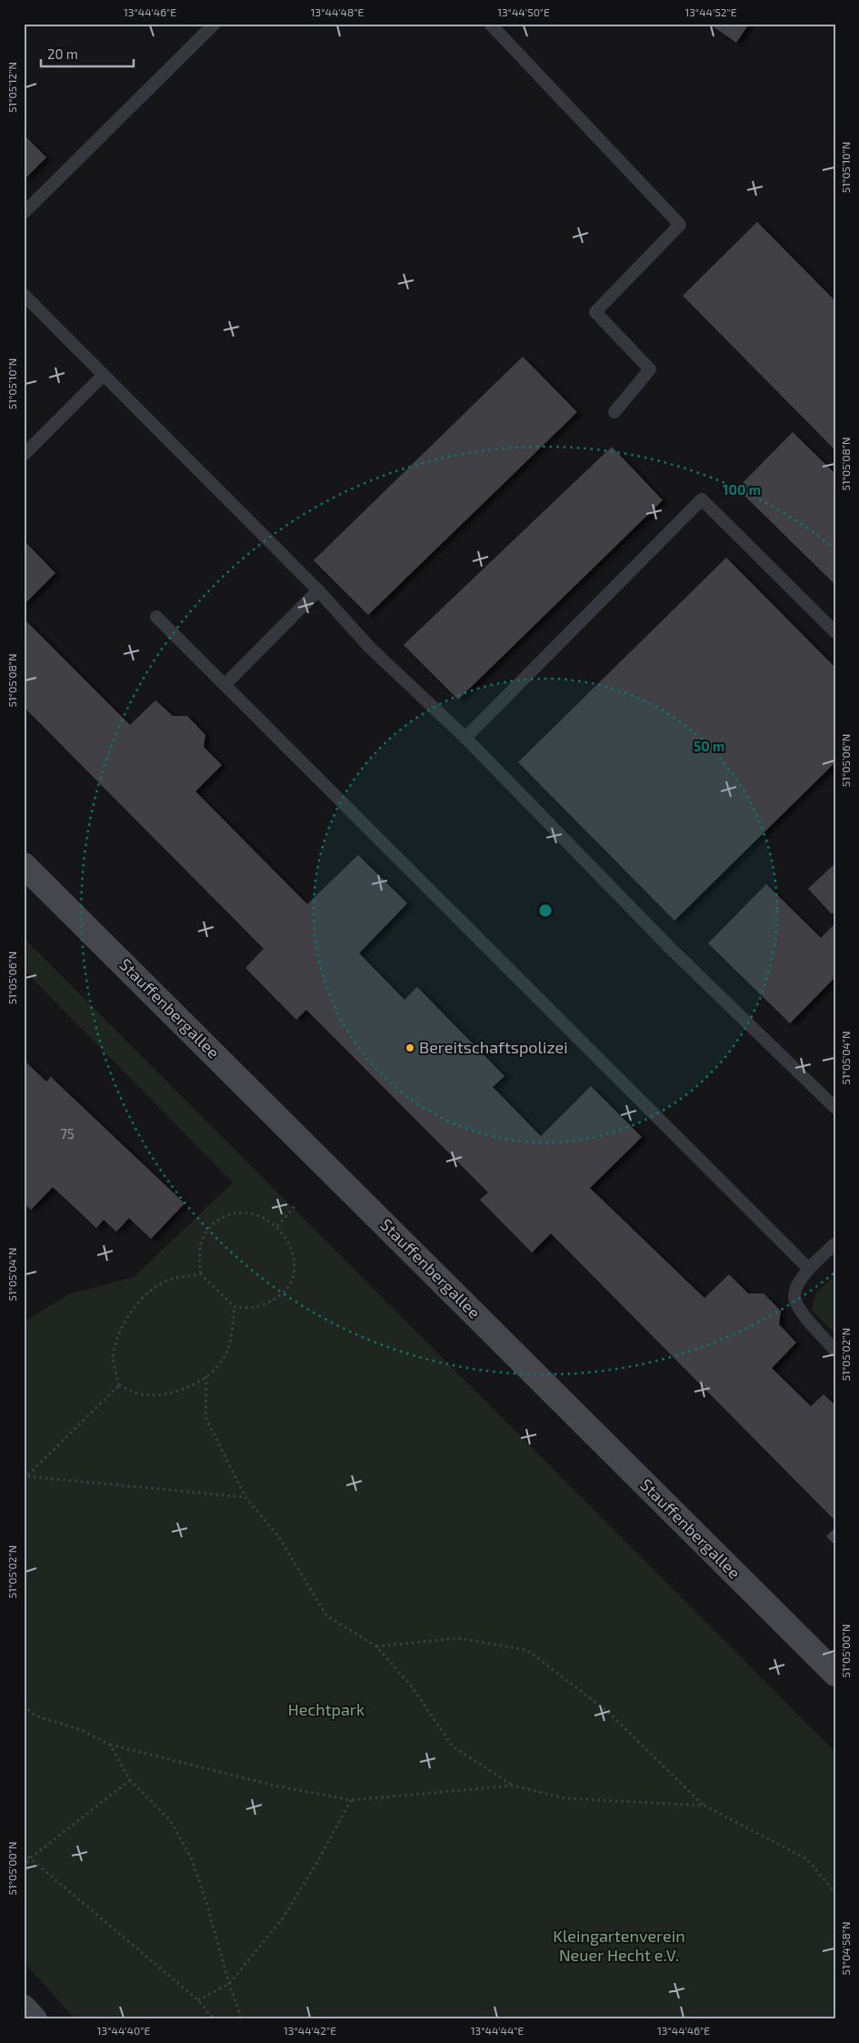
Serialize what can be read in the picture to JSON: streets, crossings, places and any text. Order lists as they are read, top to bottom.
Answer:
{
  "streets": {
    "main road": ["Stauffenbergallee"]
  },
  "parks": ["Hechtpark", "Kleingartenverein Neuer Hecht e.V."],
  "places": ["Bereitschaftspolizei"],
  "house_numbers": ["75"],
  "scale_bar": "20 m",
  "coordinates": [
    "13°44'46\"E",
    "13°44'48\"E",
    "13°44'50\"E",
    "13°44'52\"E",
    "51°05'12\"N",
    "51°05'10\"N",
    "51°05'08\"N",
    "51°05'06\"N",
    "51°05'04\"N",
    "51°05'02\"N",
    "51°05'00\"N",
    "51°04'58\"N",
    "13°44'40\"E",
    "13°44'42\"E",
    "13°44'44\"E"
  ],
  "rings": ["100 m", "50 m"]
}
